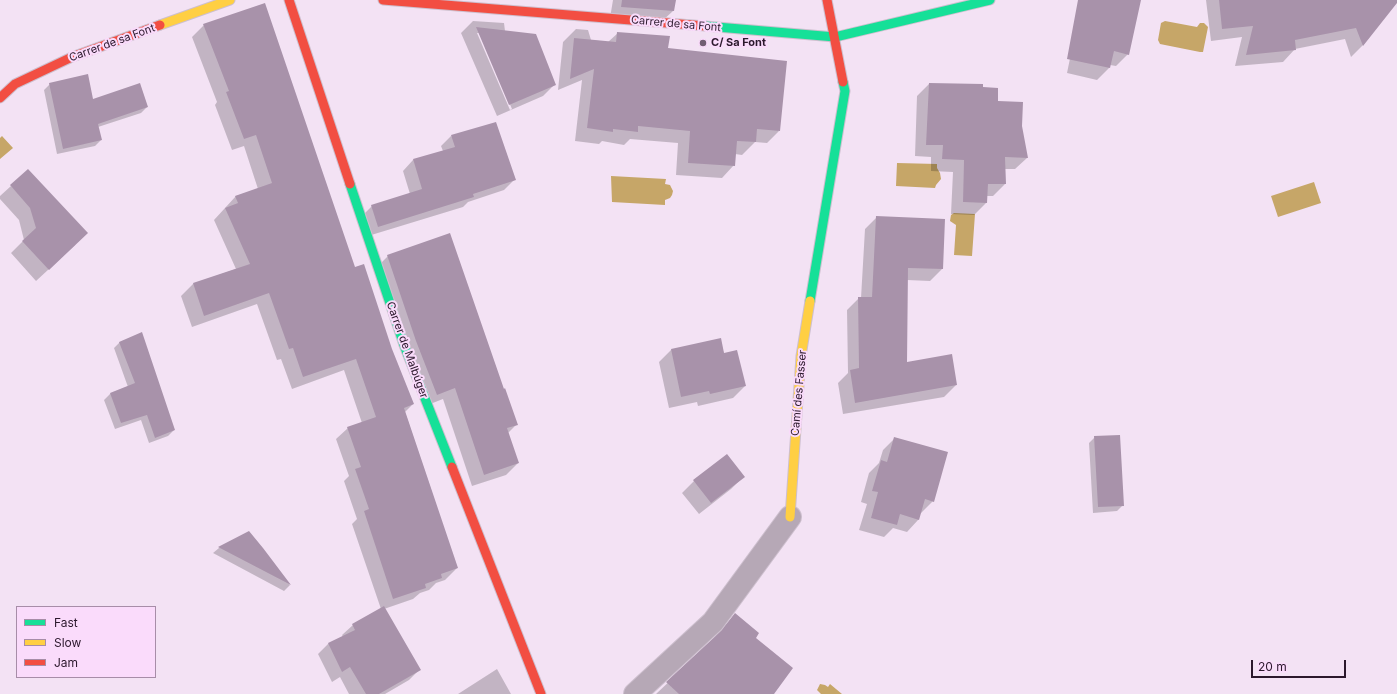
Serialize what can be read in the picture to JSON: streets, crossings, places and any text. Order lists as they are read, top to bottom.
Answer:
{
  "streets": {
    "street": ["Carrer de sa Font", "Carrer de Malbúger", "Camí des Fasser"]
  },
  "crossings": [
    ["Carrer de sa Font", "Camí des Fasser"]
  ],
  "places": ["C/ Sa Font"],
  "legend": ["Fast", "Slow", "Jam"],
  "scale_bar": "20 m"
}
